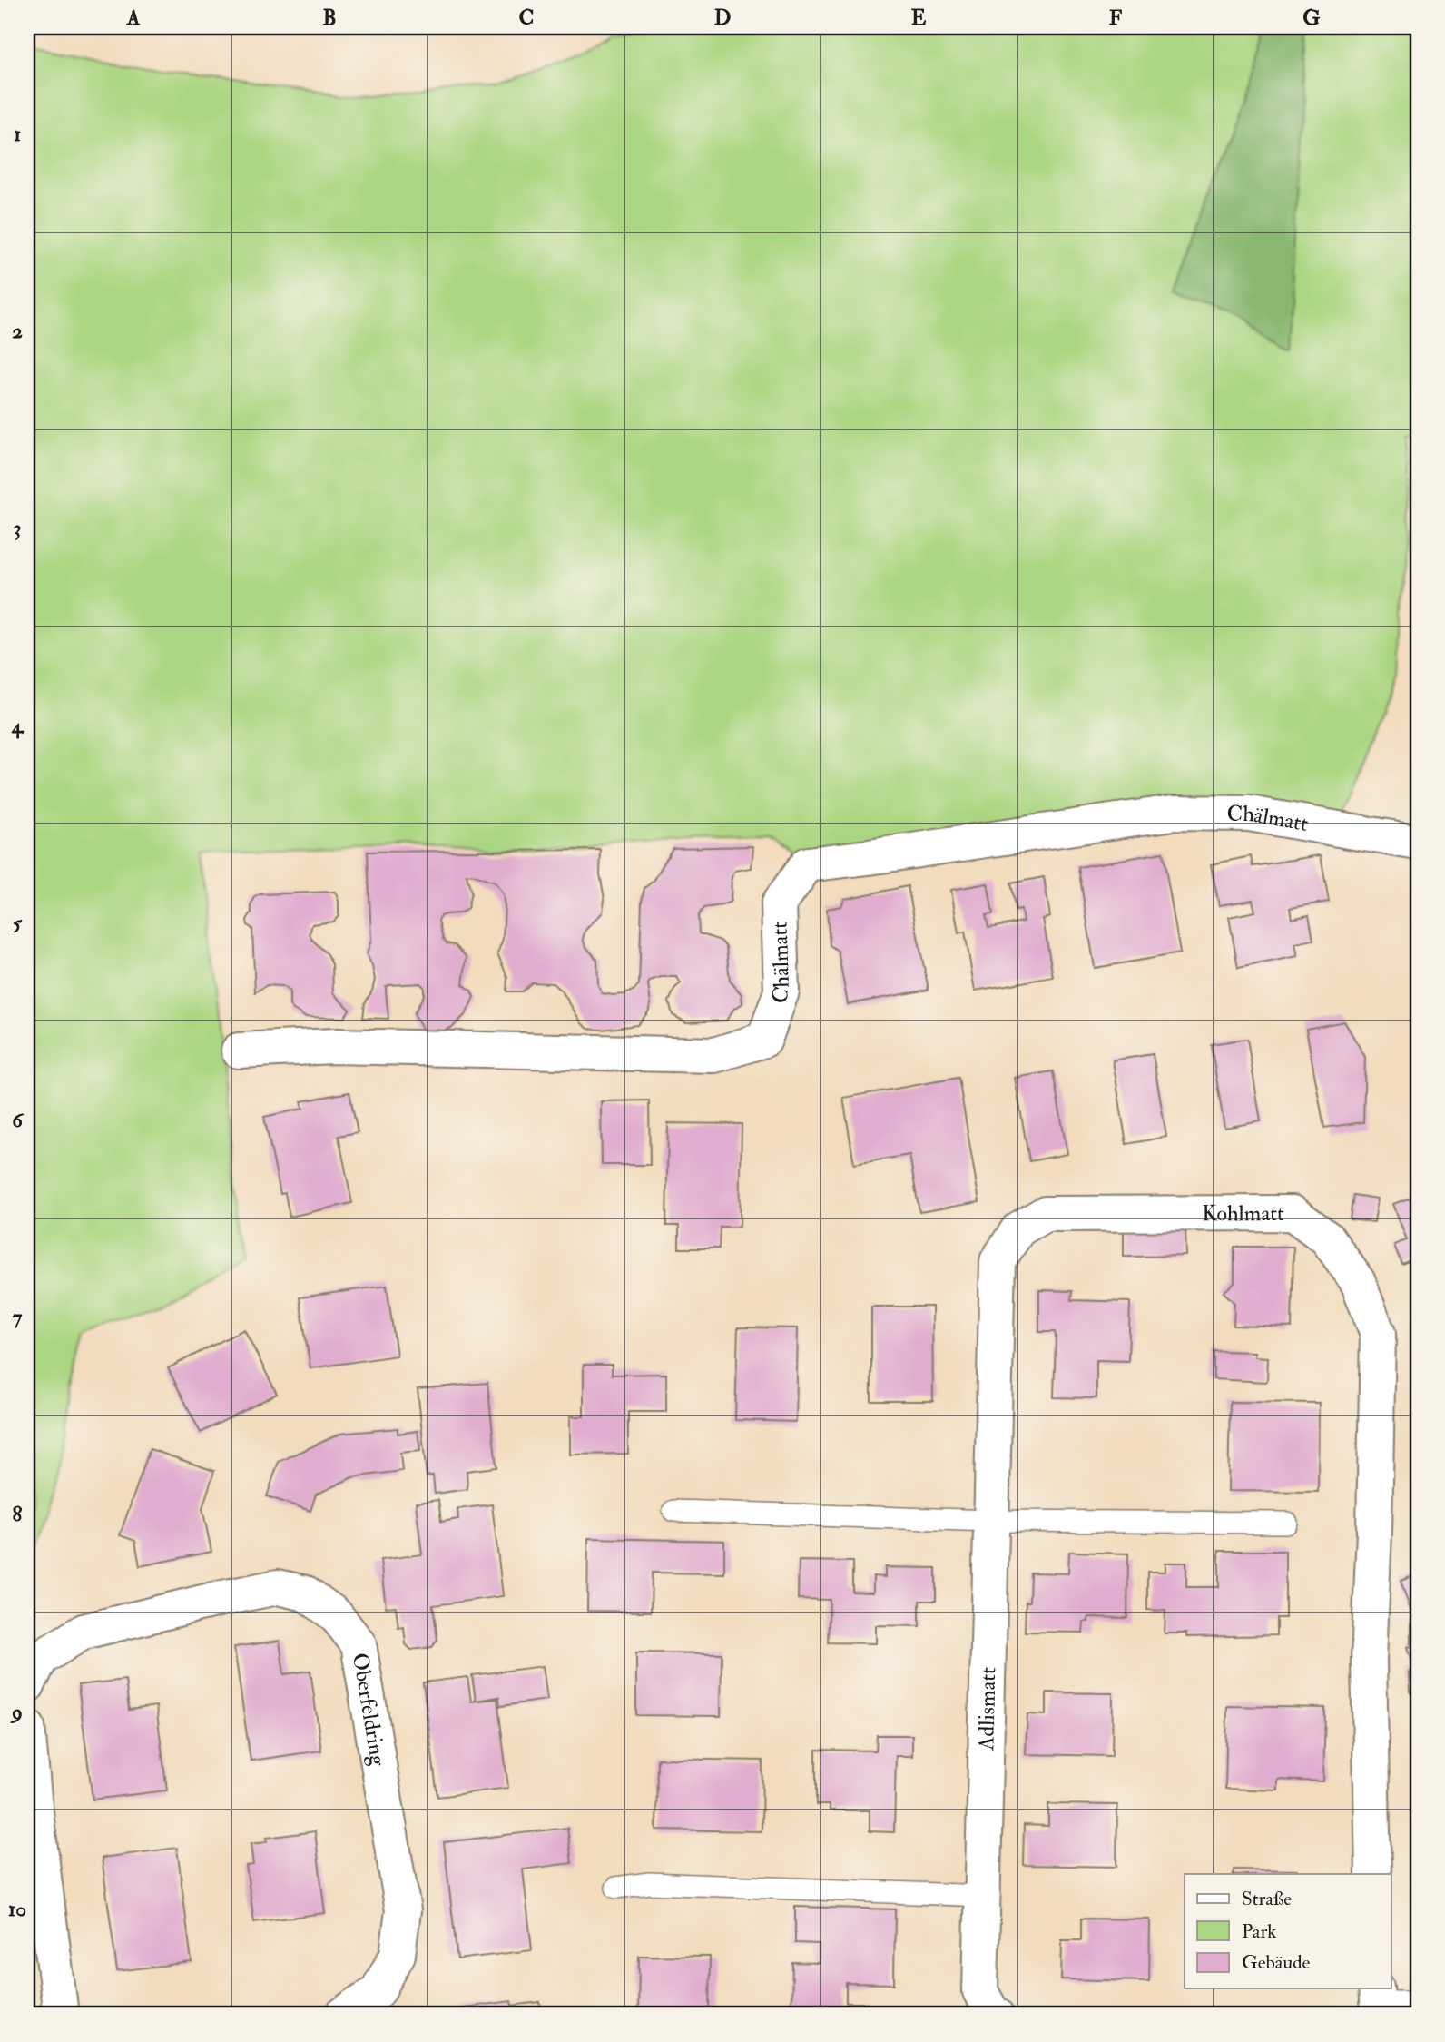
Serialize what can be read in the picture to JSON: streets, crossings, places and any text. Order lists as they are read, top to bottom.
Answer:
{
  "streets": {
    "street": [
      "Chälmatt",
      "Kohlmatt",
      "Oberfeldring",
      "Adlismatt"
    ]
  },
  "crossings": [
    ["Kohlmatt", "Adlismatt"]
  ],
  "legend": ["Straße", "Park", "Gebäude"],
  "grid": {
    "columns": [
      "A",
      "B",
      "C",
      "D",
      "E",
      "F",
      "G"
    ],
    "rows": [
      "1",
      "2",
      "3",
      "4",
      "5",
      "6",
      "7",
      "8",
      "9",
      "10"
    ]
  }
}
